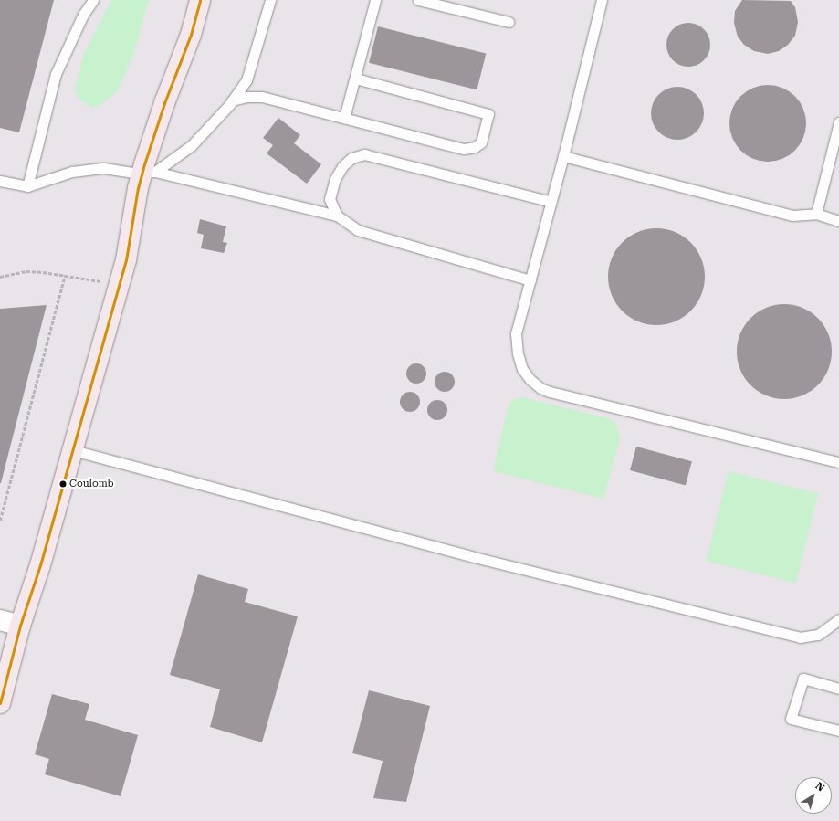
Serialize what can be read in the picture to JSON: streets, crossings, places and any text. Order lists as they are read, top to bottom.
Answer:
{
  "places": ["Coulomb"],
  "north": "top right"
}
